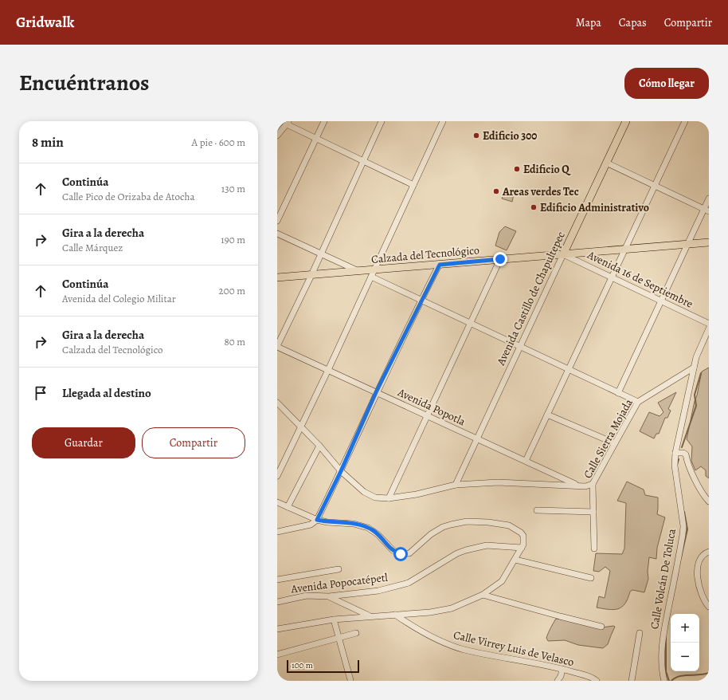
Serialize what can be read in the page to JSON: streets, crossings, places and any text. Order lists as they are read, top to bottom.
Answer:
{
  "streets": {
    "main road": ["Calzada del Tecnológico", "Avenida Castillo de Chapultepec"],
    "street": [
      "Avenida 16 de Septiembre",
      "Avenida Popotla",
      "Calle Sierra Mojada",
      "Calle Volcán De Toluca",
      "Avenida Popocatépetl",
      "Calle Virrey Luis de Velasco"
    ]
  },
  "crossings": [
    ["Calzada del Tecnológico", "Avenida 16 de Septiembre"],
    ["Calzada del Tecnológico", "Avenida Castillo de Chapultepec"],
    ["Avenida 16 de Septiembre", "Avenida Castillo de Chapultepec"],
    ["Avenida Castillo de Chapultepec", "Avenida Popotla"],
    ["Calle Sierra Mojada", "Calle Volcán De Toluca"]
  ],
  "places": [
    "Edificio 300",
    "Edificio Q",
    "Areas verdes Tec",
    "Edificio Administrativo"
  ],
  "scale_bar": "100 m",
  "page": {
    "header": "Gridwalk",
    "nav": ["Mapa", "Capas", "Compartir"],
    "title": "Encuéntranos",
    "buttons": [
      "Cómo llegar",
      ["Guardar", "Compartir"]
    ],
    "heading": ["8 min", "A pie · 600 m"],
    "list": [
      ["Continúa", "Calle Pico de Orizaba de Atocha", "130 m"],
      ["Gira a la derecha", "Calle Márquez", "190 m"],
      ["Continúa", "Avenida del Colegio Militar", "200 m"],
      ["Gira a la derecha", "Calzada del Tecnológico", "80 m"],
      "Llegada al destino"
    ],
    "map_buttons": ["+", "−"],
    "scale": "100 m"
  }
}
